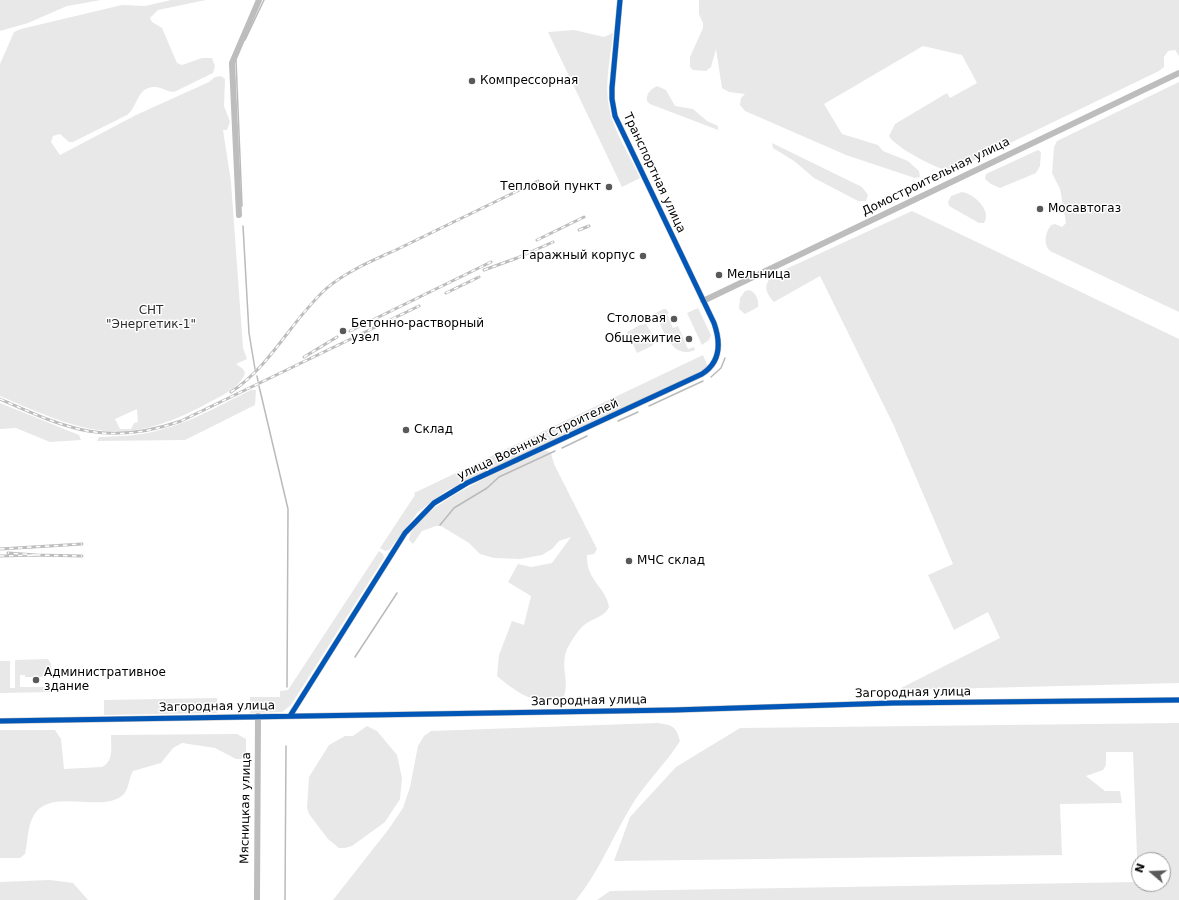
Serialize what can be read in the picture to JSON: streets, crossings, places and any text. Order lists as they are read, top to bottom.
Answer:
{
  "streets": {
    "street": [
      "Транспортная улица",
      "Домостроительная улица",
      "улица Военных Строителей",
      "Загородная улица",
      "Мясницкая улица"
    ]
  },
  "crossings": [
    ["Транспортная улица", "Домостроительная улица"],
    ["Транспортная улица", "улица Военных Строителей"],
    ["Домостроительная улица", "улица Военных Строителей"],
    ["улица Военных Строителей", "Загородная улица"],
    ["Загородная улица", "Мясницкая улица"]
  ],
  "parks": ["СНТ \"Энергетик-1\""],
  "places": [
    "Компрессорная",
    "Тепловой пункт",
    "Мосавтогаз",
    "Гаражный корпус",
    "Мельница",
    "Столовая",
    "Бетонно-растворный узел",
    "Общежитие",
    "Склад",
    "МЧС склад",
    "Административное здание"
  ],
  "north": "left"
}
